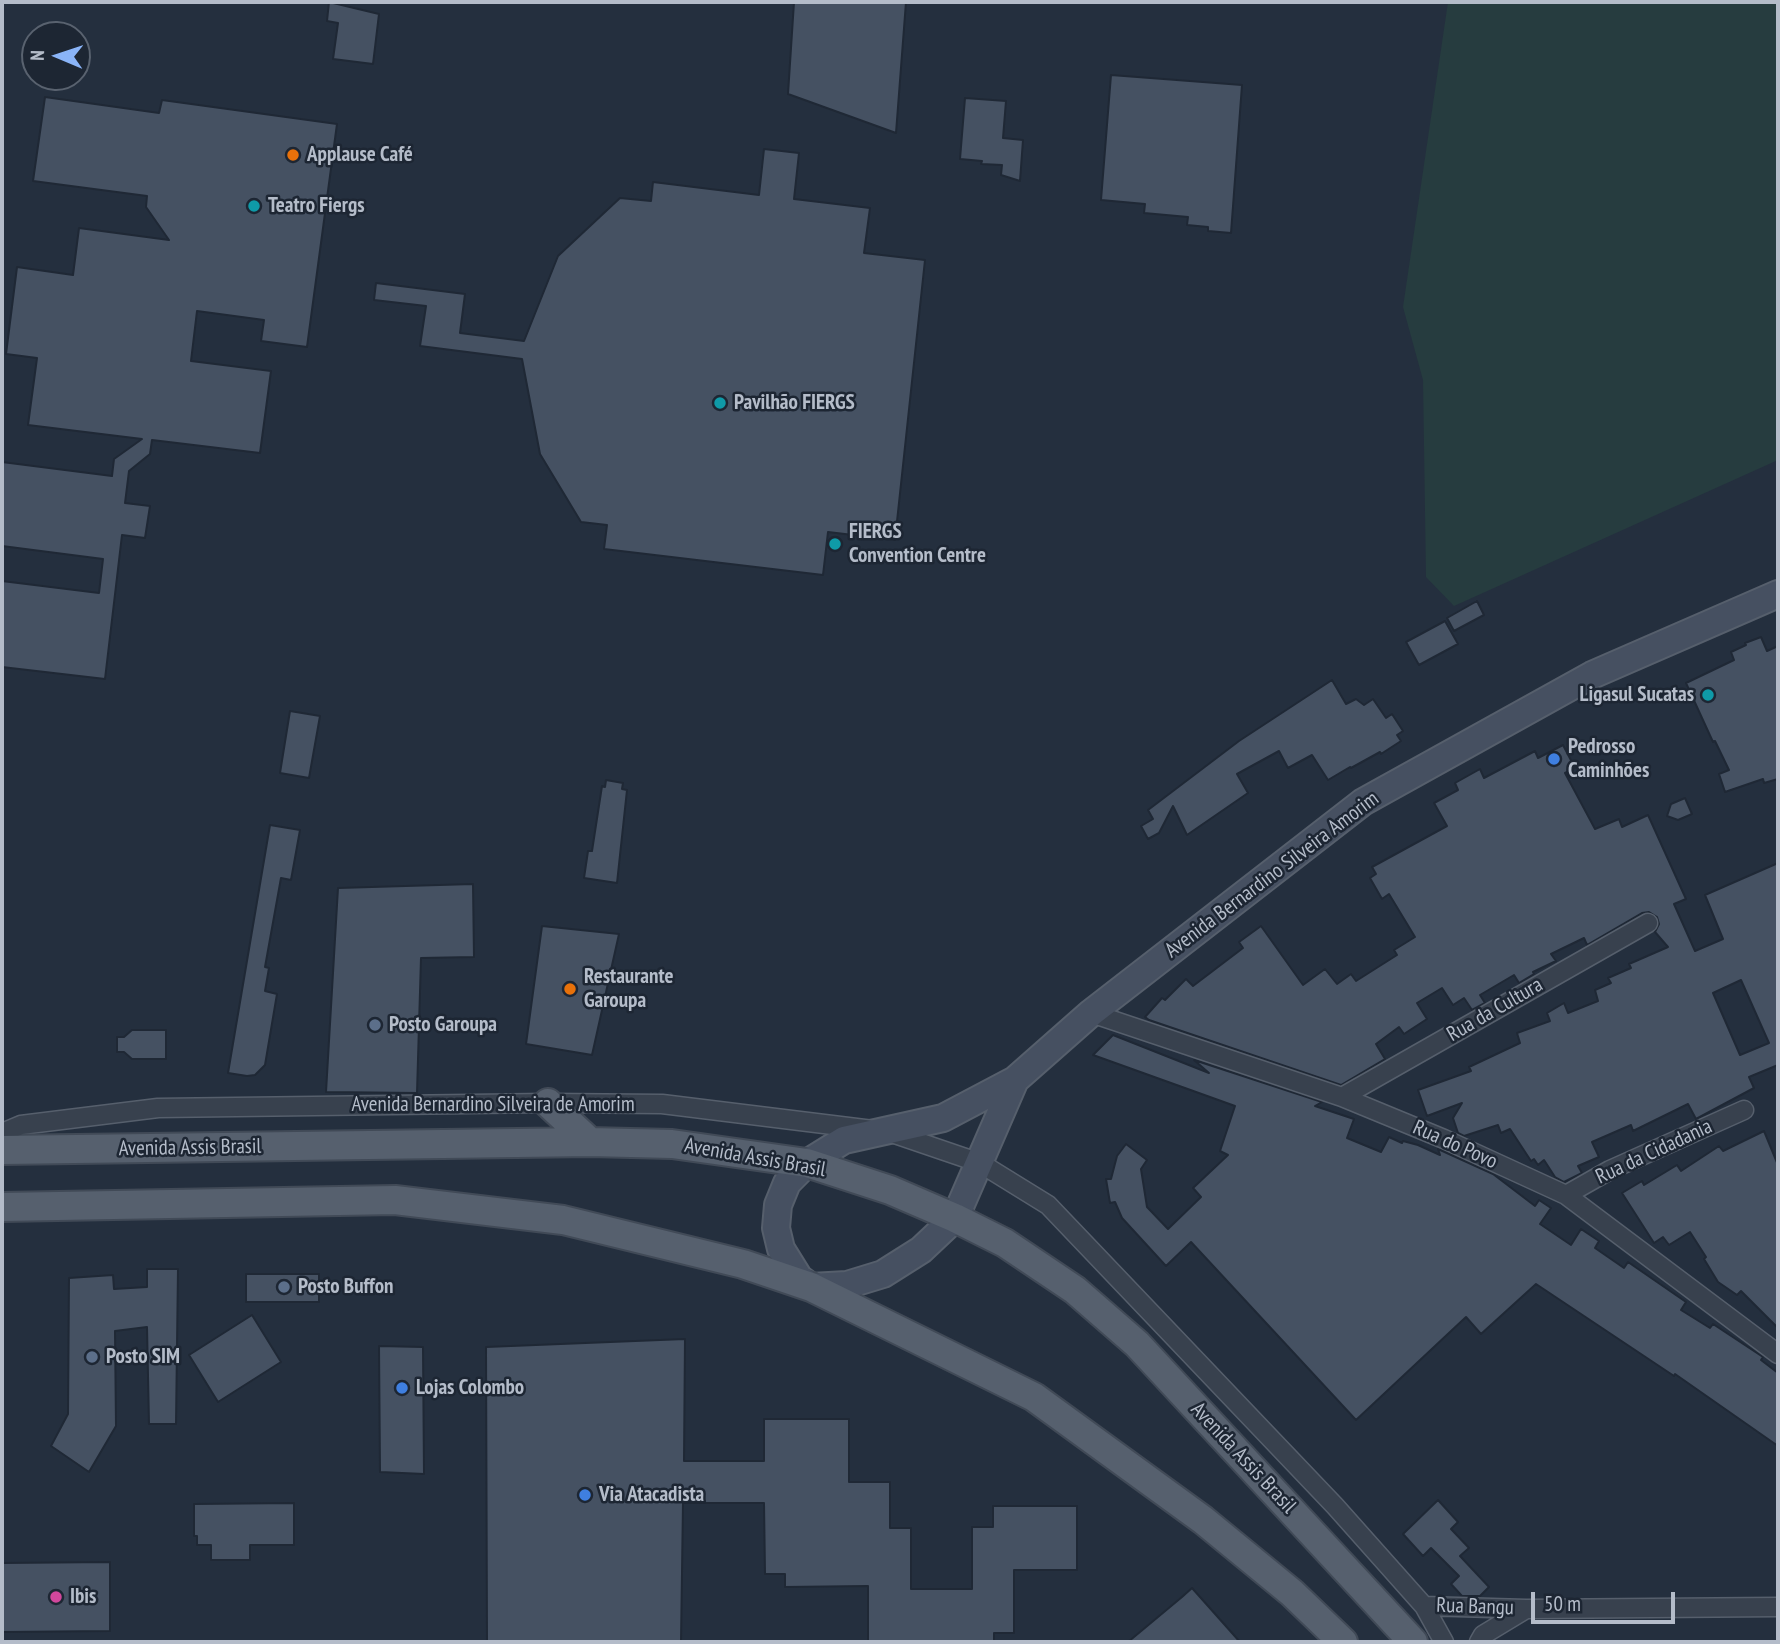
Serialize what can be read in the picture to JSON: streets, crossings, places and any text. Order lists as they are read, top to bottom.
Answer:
{
  "streets": {
    "main road": ["Avenida Bernardino Silveira Amorim", "Avenida Assis Brasil"],
    "street": [
      "Rua da Cultura",
      "Avenida Bernardino Silveira de Amorim",
      "Rua do Povo",
      "Rua da Cidadania",
      "Rua Bangu"
    ]
  },
  "crossings": [
    ["Avenida Bernardino Silveira Amorim", "Avenida Bernardino Silveira de Amorim"],
    ["Avenida Bernardino Silveira Amorim", "Rua do Povo"],
    ["Avenida Bernardino Silveira Amorim", "Avenida Assis Brasil"],
    ["Rua da Cultura", "Rua do Povo"],
    ["Avenida Bernardino Silveira de Amorim", "Rua Bangu"],
    ["Rua do Povo", "Rua da Cidadania"]
  ],
  "places": [
    "Applause Café",
    "Teatro Fiergs",
    "Pavilhão FIERGS",
    "FIERGS Convention Centre",
    "Ligasul Sucatas",
    "Pedrosso Caminhões",
    "Restaurante Garoupa",
    "Posto Garoupa",
    "Posto Buffon",
    "Posto SIM",
    "Lojas Colombo",
    "Via Atacadista",
    "Ibis"
  ],
  "scale_bar": "50 m",
  "north": "left"
}
